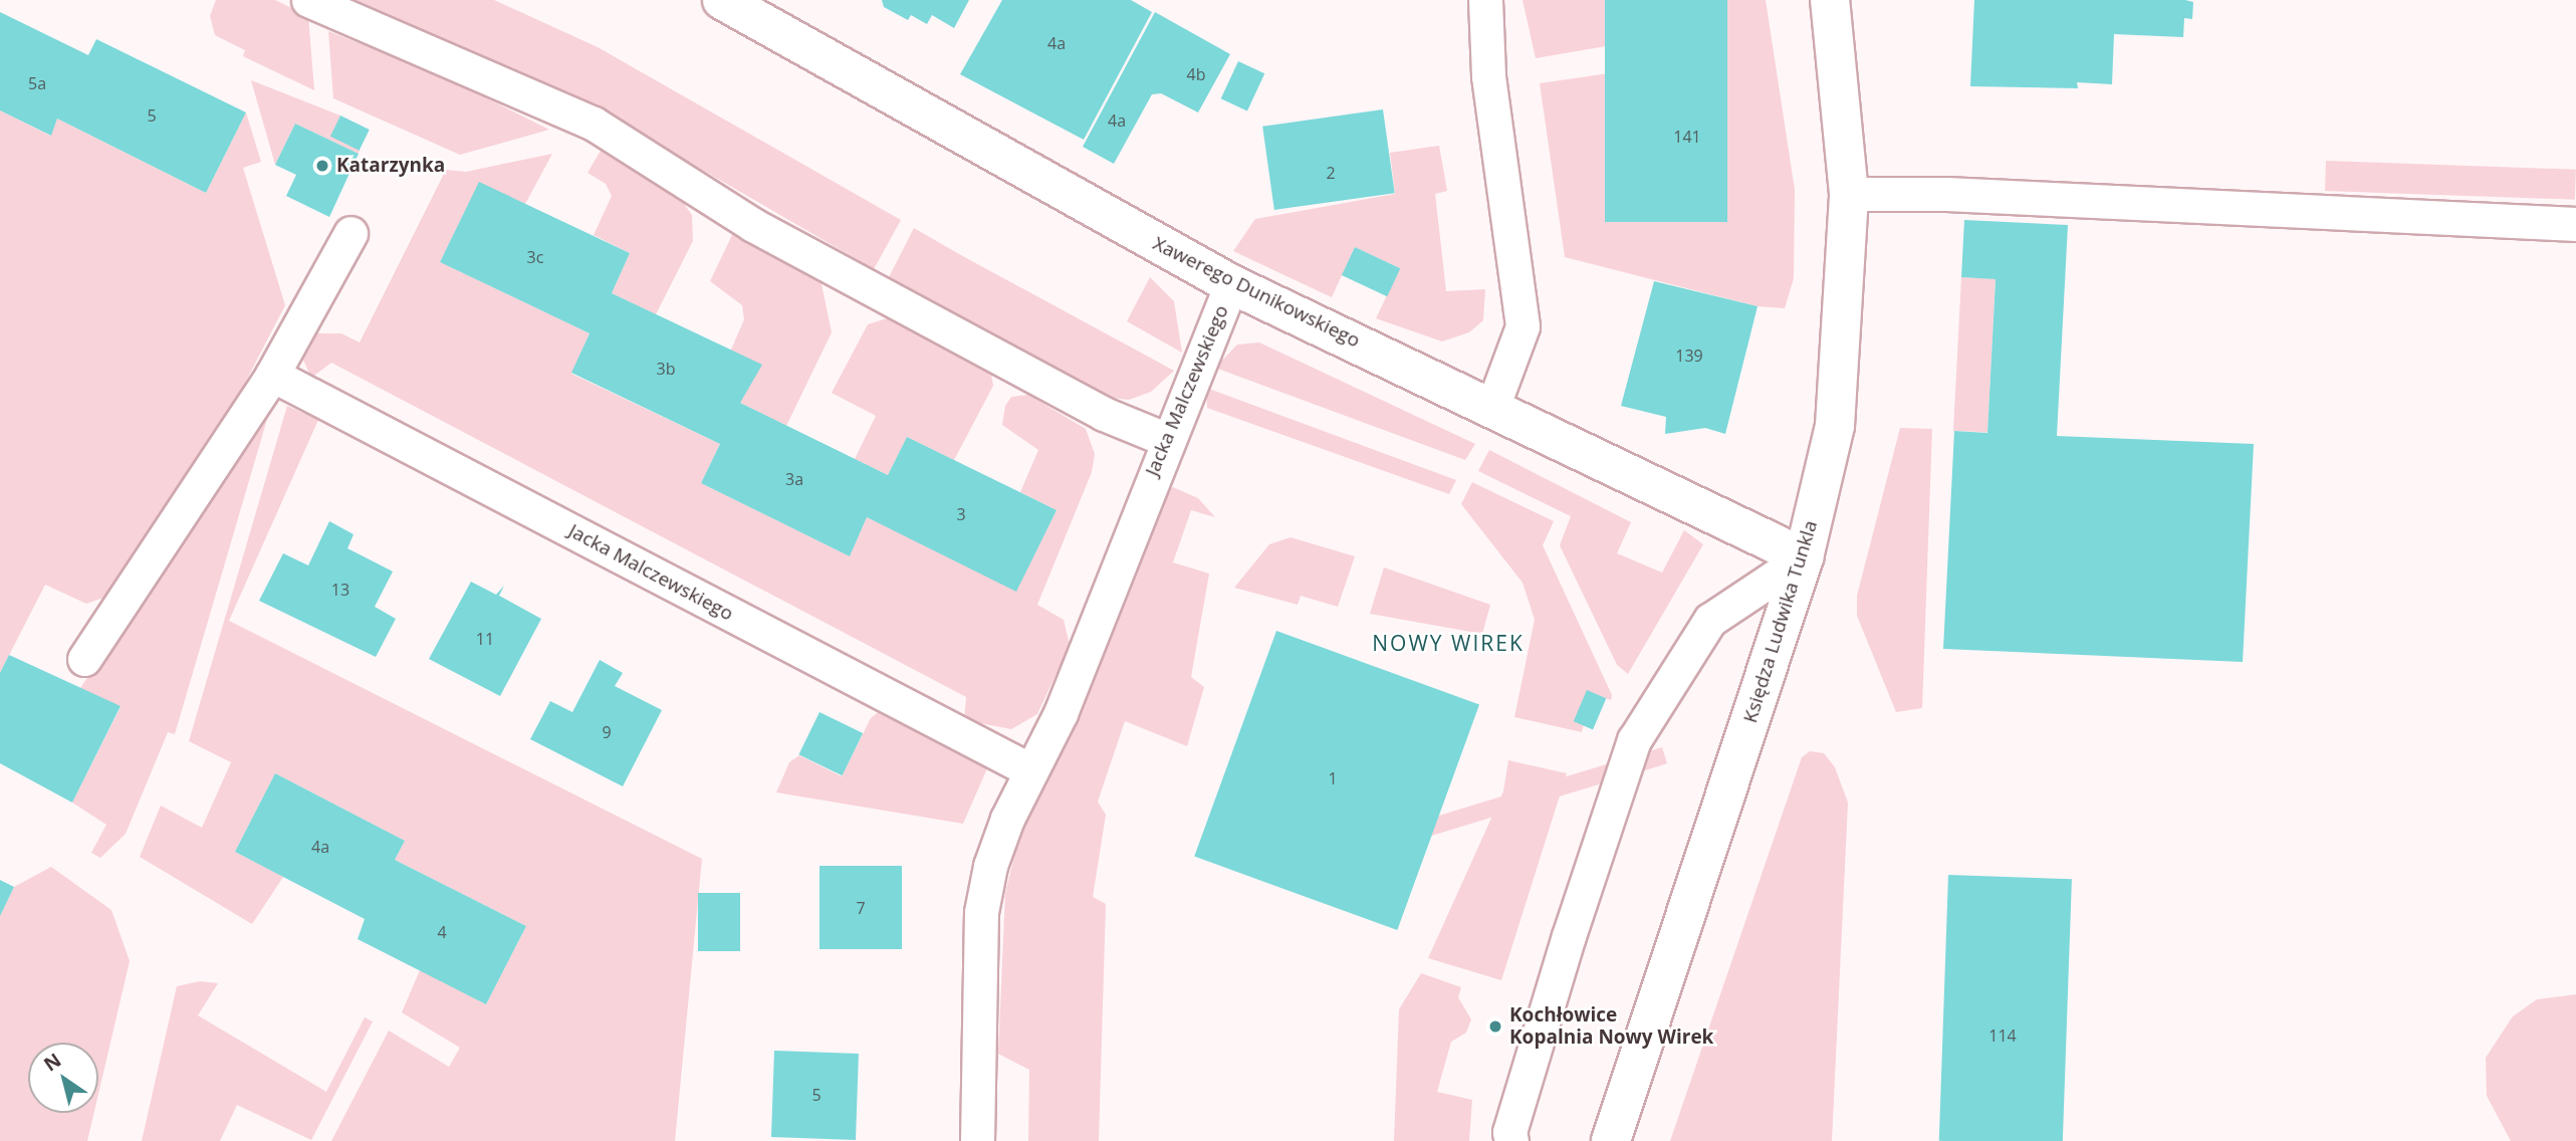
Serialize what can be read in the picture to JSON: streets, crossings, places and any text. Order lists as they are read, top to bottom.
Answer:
{
  "streets": {
    "street": ["Xawerego Dunikowskiego", "Księdza Ludwika Tunkla"],
    "lane": ["Jacka Malczewskiego"]
  },
  "crossings": [
    ["Xawerego Dunikowskiego", "Jacka Malczewskiego"],
    ["Xawerego Dunikowskiego", "Księdza Ludwika Tunkla"]
  ],
  "districts": ["NOWY WIREK"],
  "places": ["Katarzynka", "Kochłowice Kopalnia Nowy Wirek"],
  "house_numbers": [
    "4a",
    "4b",
    "5a",
    "5",
    "4a",
    "141",
    "2",
    "3c",
    "139",
    "3b",
    "3a",
    "3",
    "13",
    "11",
    "9",
    "1",
    "4a",
    "7",
    "4",
    "114",
    "5"
  ],
  "north": "top left"
}
